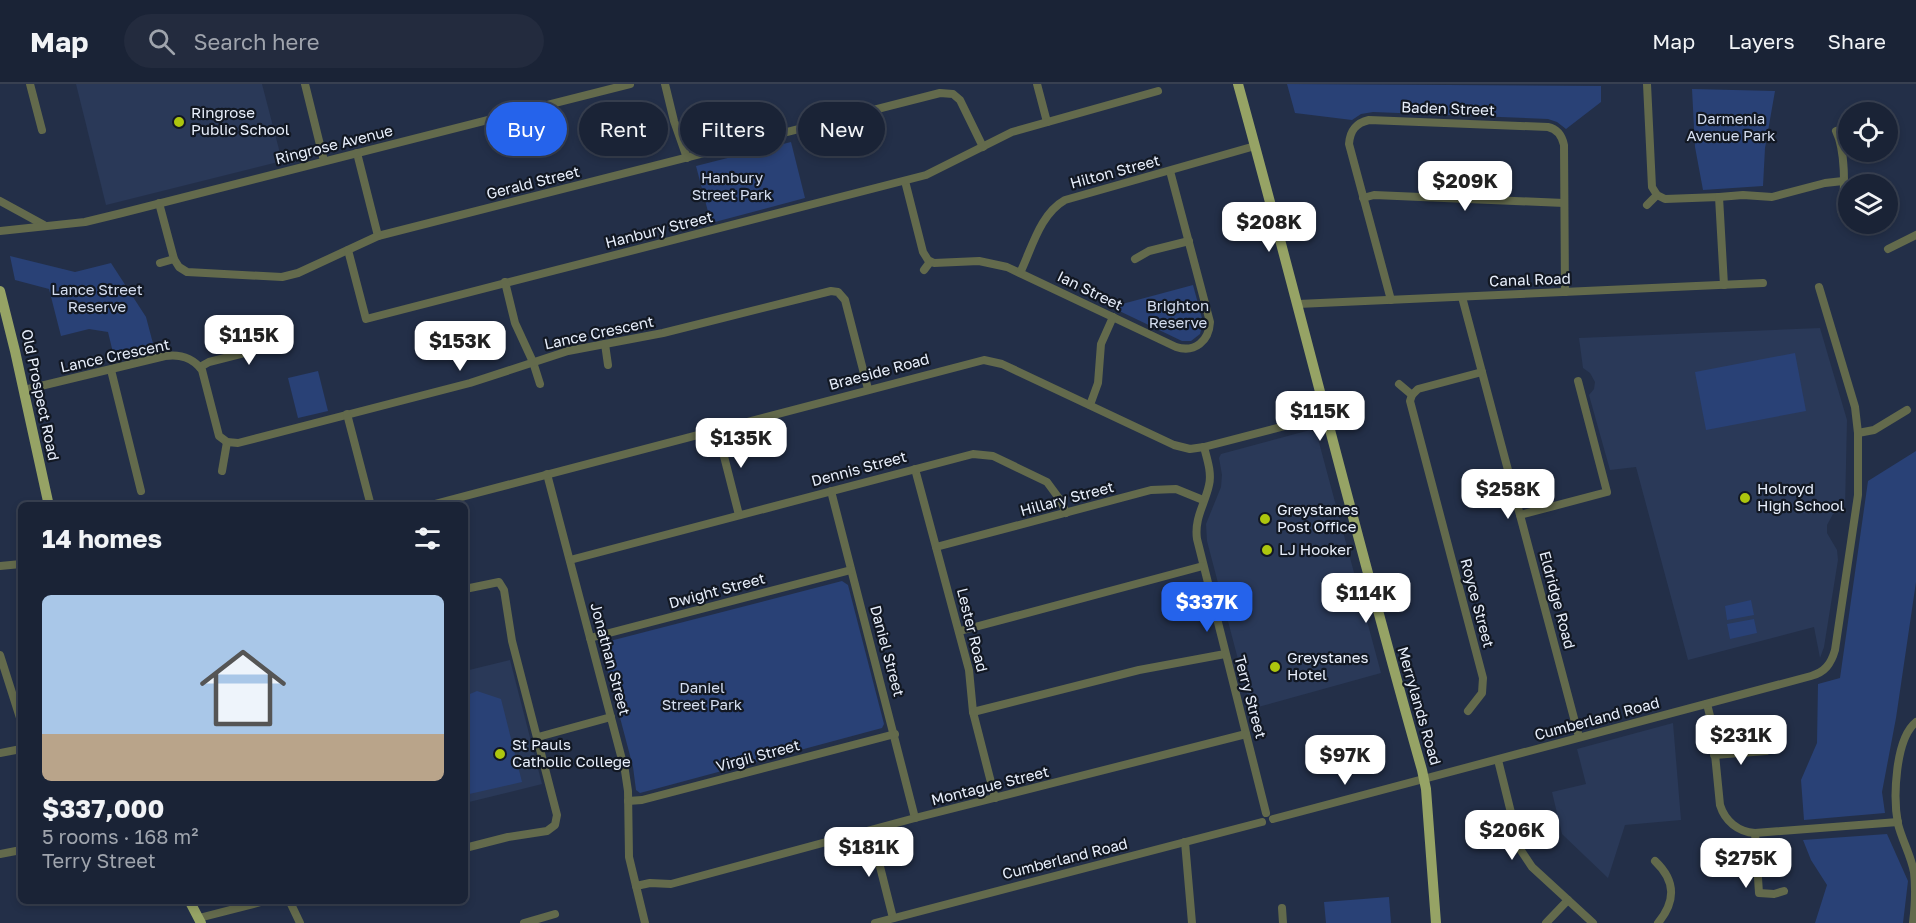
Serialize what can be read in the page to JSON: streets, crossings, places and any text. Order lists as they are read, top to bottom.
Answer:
{
  "streets": {
    "main road": ["Old Prospect Road", "Merrylands Road"],
    "street": [
      "Baden Street",
      "Ringrose Avenue",
      "Hilton Street",
      "Gerald Street",
      "Hanbury Street",
      "Canal Road",
      "Ian Street",
      "Lance Crescent",
      "Braeside Road",
      "Dennis Street",
      "Hillary Street",
      "Dwight Street",
      "Eldridge Road",
      "Royce Street",
      "Lester Road",
      "Daniel Street",
      "Jonathan Street",
      "Terry Street",
      "Cumberland Road",
      "Virgil Street",
      "Montague Street"
    ]
  },
  "crossings": [
    ["Baden Street", "Canal Road"],
    ["Hilton Street", "Ian Street"],
    ["Hilton Street", "Merrylands Road"],
    ["Gerald Street", "Hanbury Street"],
    ["Canal Road", "Eldridge Road"],
    ["Canal Road", "Merrylands Road"],
    ["Lance Crescent", "Braeside Road"],
    ["Lance Crescent", "Old Prospect Road"],
    ["Braeside Road", "Jonathan Street"],
    ["Braeside Road", "Terry Street"],
    ["Braeside Road", "Merrylands Road"],
    ["Dennis Street", "Hillary Street"],
    ["Dennis Street", "Lester Road"],
    ["Dennis Street", "Daniel Street"],
    ["Dennis Street", "Jonathan Street"],
    ["Hillary Street", "Lester Road"],
    ["Hillary Street", "Terry Street"],
    ["Dwight Street", "Daniel Street"],
    ["Dwight Street", "Jonathan Street"],
    ["Eldridge Road", "Cumberland Road"],
    ["Lester Road", "Montague Street"],
    ["Daniel Street", "Virgil Street"],
    ["Daniel Street", "Montague Street"],
    ["Jonathan Street", "Virgil Street"],
    ["Jonathan Street", "Montague Street"],
    ["Terry Street", "Cumberland Road"],
    ["Terry Street", "Montague Street"],
    ["Merrylands Road", "Cumberland Road"]
  ],
  "parks": [
    "Darmenia Avenue Park",
    "Hanbury Street Park",
    "Lance Street Reserve",
    "Brighton Reserve",
    "Daniel Street Park"
  ],
  "places": [
    "Ringrose Public School",
    "Holroyd High School",
    "Greystanes Post Office",
    "LJ Hooker",
    "Greystanes Hotel",
    "St Pauls Catholic College"
  ],
  "page": {
    "header": "Map",
    "search": "Search here",
    "nav": ["Map", "Layers", "Share"],
    "chip": [
      "Buy",
      "Rent",
      "Filters",
      "New"
    ],
    "price": [
      "$209K",
      "$208K",
      "$115K",
      "$153K",
      "$115K",
      "$135K",
      "$258K",
      "$114K",
      "$337K",
      "$231K",
      "$97K",
      "$206K",
      "$181K",
      "$275K"
    ],
    "heading": "14 homes",
    "list": [
      {
        "name": "$337,000",
        "note": "5 rooms · 168 m² · Terry Street"
      }
    ]
  }
}
